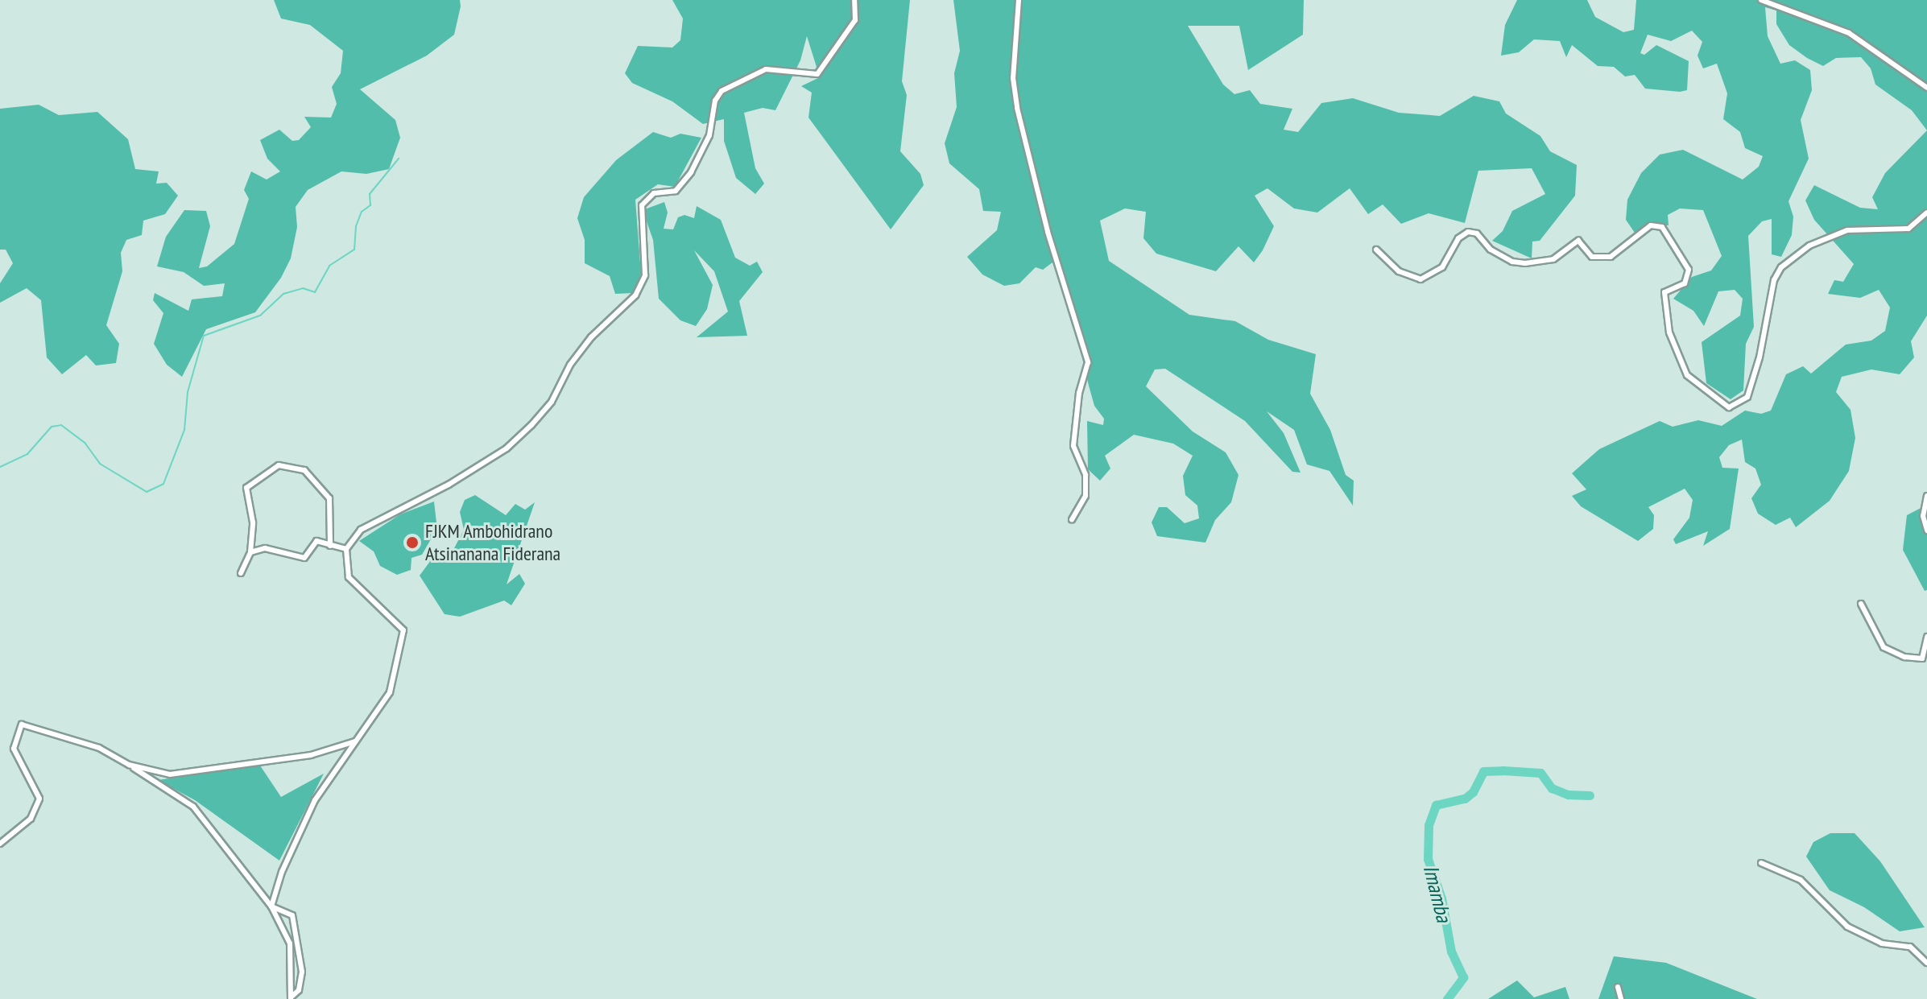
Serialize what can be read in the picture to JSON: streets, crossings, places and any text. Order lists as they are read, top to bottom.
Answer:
{
  "water": ["Imamba"],
  "places": ["FJKM Ambohidrano Atsinanana Fiderana"]
}
